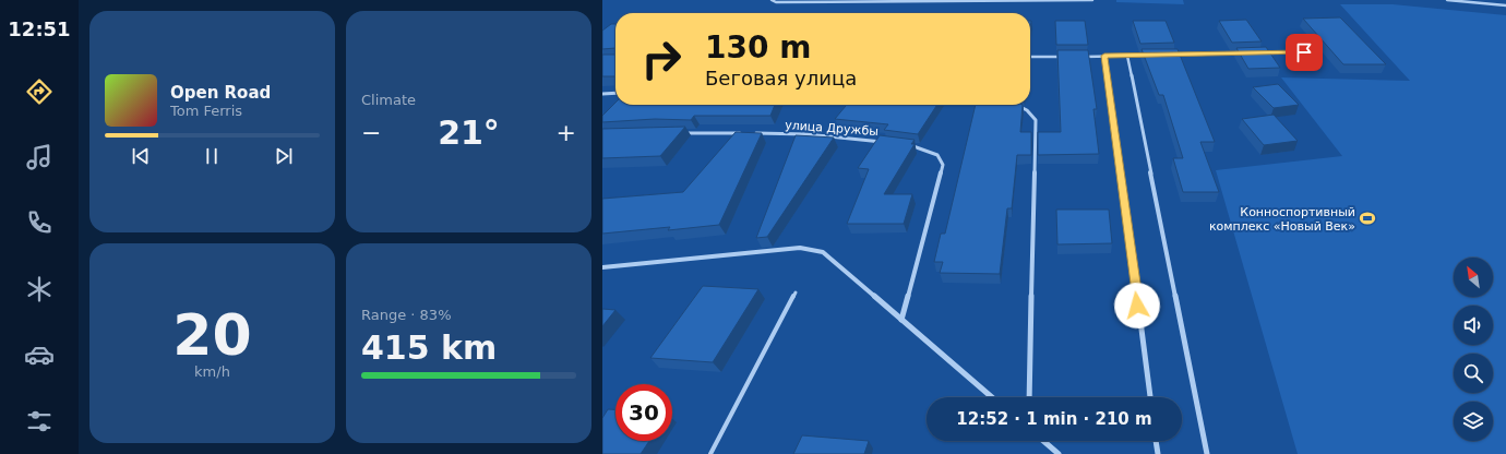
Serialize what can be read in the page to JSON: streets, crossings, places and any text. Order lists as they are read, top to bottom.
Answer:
{
  "streets": {
    "street": ["улица Дружбы"]
  },
  "places": {
    "sports": ["Конноспортивный комплекс «Новый Век»"]
  },
  "north": "top left",
  "page": {
    "tabs": "12:51",
    "tile": [
      "Climate",
      ["20", "km/h"],
      ["Range · 83%", "415 km"]
    ],
    "turn": ["130 m", "Беговая улица"],
    "song": ["Open Road", "Tom Ferris"],
    "heat": ["−", "21°", "+"],
    "limit": "30",
    "trip": "12:52 · 1 min · 210 m"
  }
}
